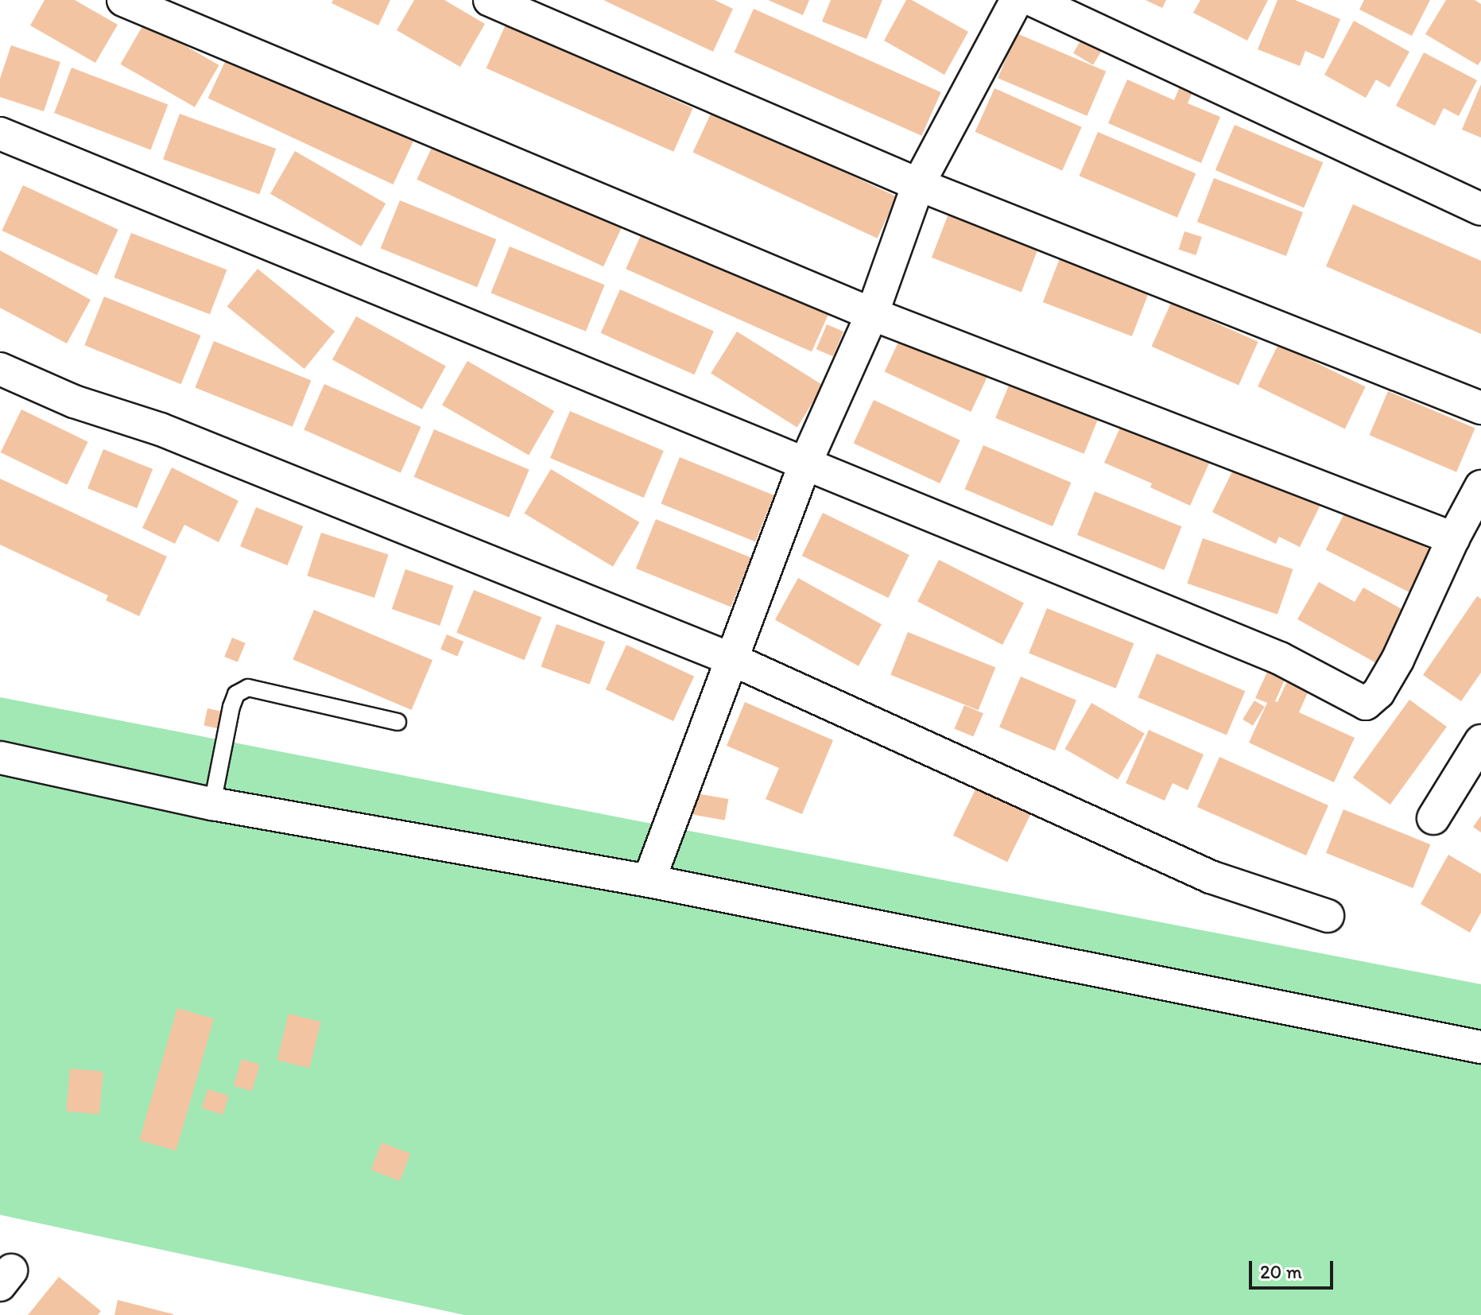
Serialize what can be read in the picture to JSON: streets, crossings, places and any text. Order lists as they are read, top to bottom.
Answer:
{
  "scale_bar": "20 m"
}
